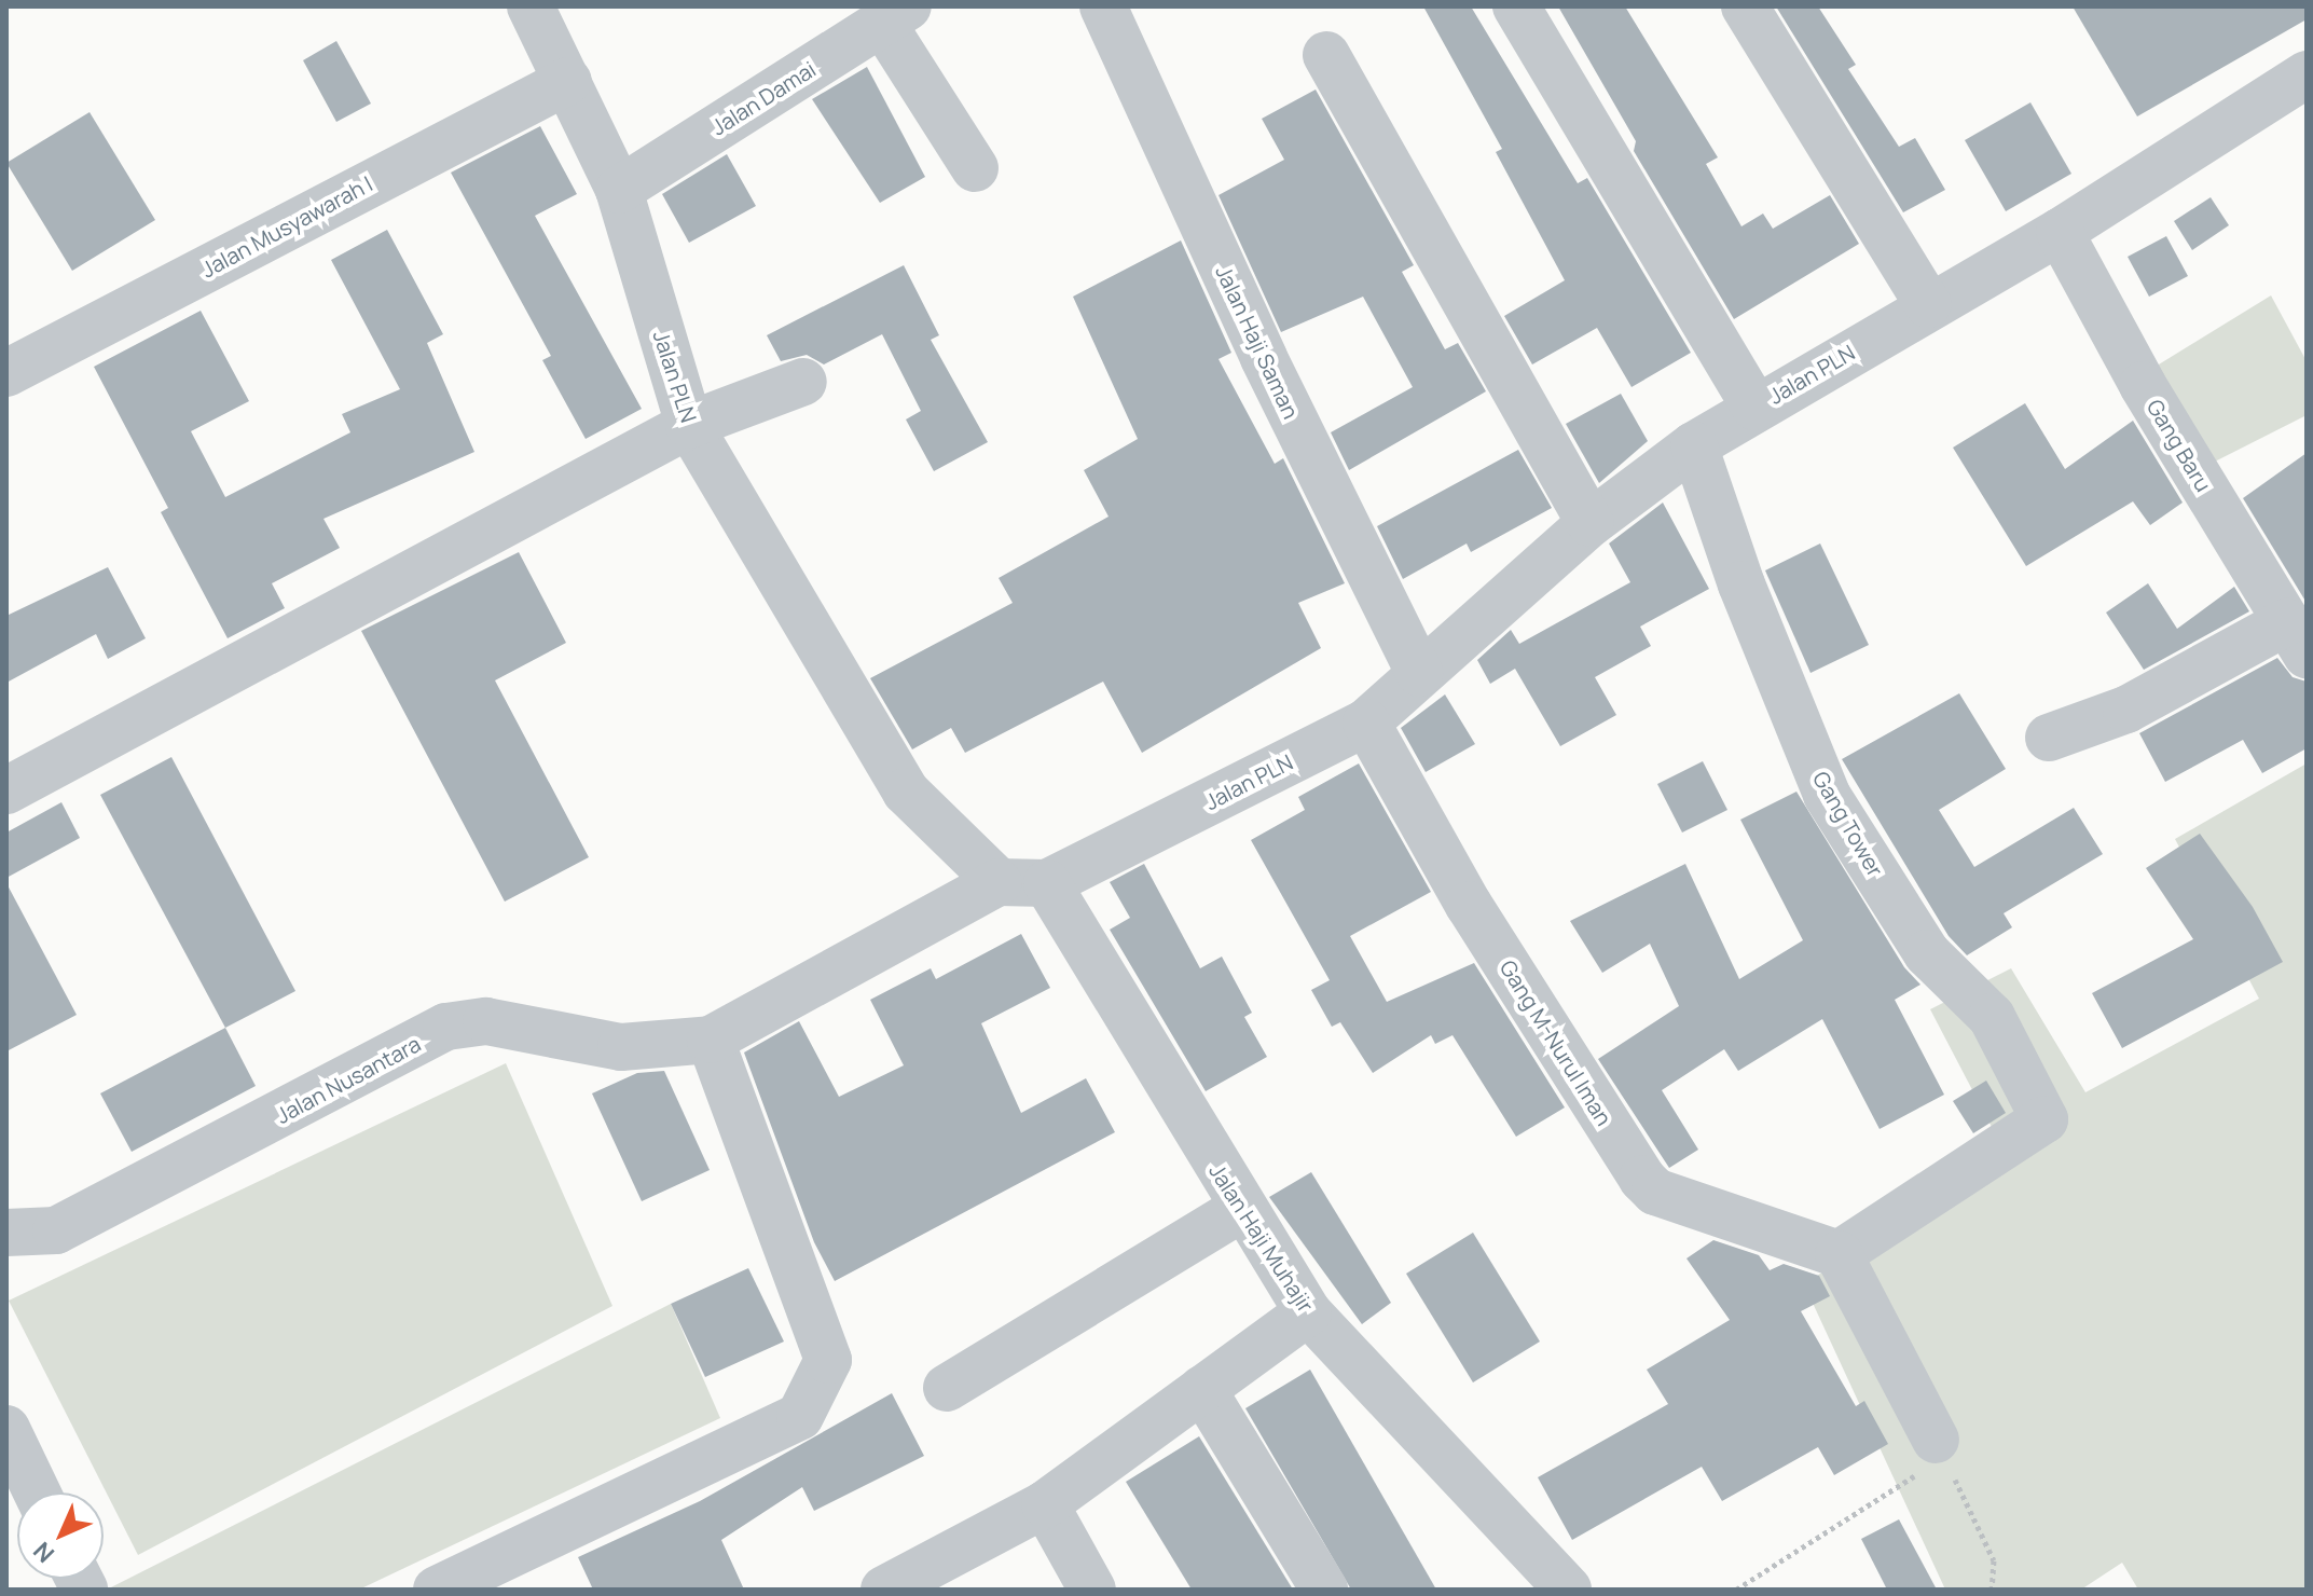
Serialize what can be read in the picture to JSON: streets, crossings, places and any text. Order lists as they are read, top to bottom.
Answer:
{
  "streets": {
    "street": [
      "Jalan Damai",
      "Jalan Musyawarah I",
      "Jalan Haji Saman",
      "Jalan PLN",
      "Gang Baru",
      "Gang Tower",
      "Gang M-Nurul Iman",
      "Jalan Nusantara",
      "Jalan Haji Muhajir"
    ]
  },
  "crossings": [
    ["Jalan Damai", "Jalan PLN"],
    ["Jalan Musyawarah I", "Jalan PLN"],
    ["Jalan Haji Saman", "Jalan PLN"],
    ["Jalan PLN", "Gang Baru"],
    ["Jalan PLN", "Gang Tower"],
    ["Jalan PLN", "Gang M-Nurul Iman"],
    ["Jalan PLN", "Jalan Haji Muhajir"],
    ["Gang Tower", "Gang M-Nurul Iman"]
  ],
  "north": "bottom left"
}
